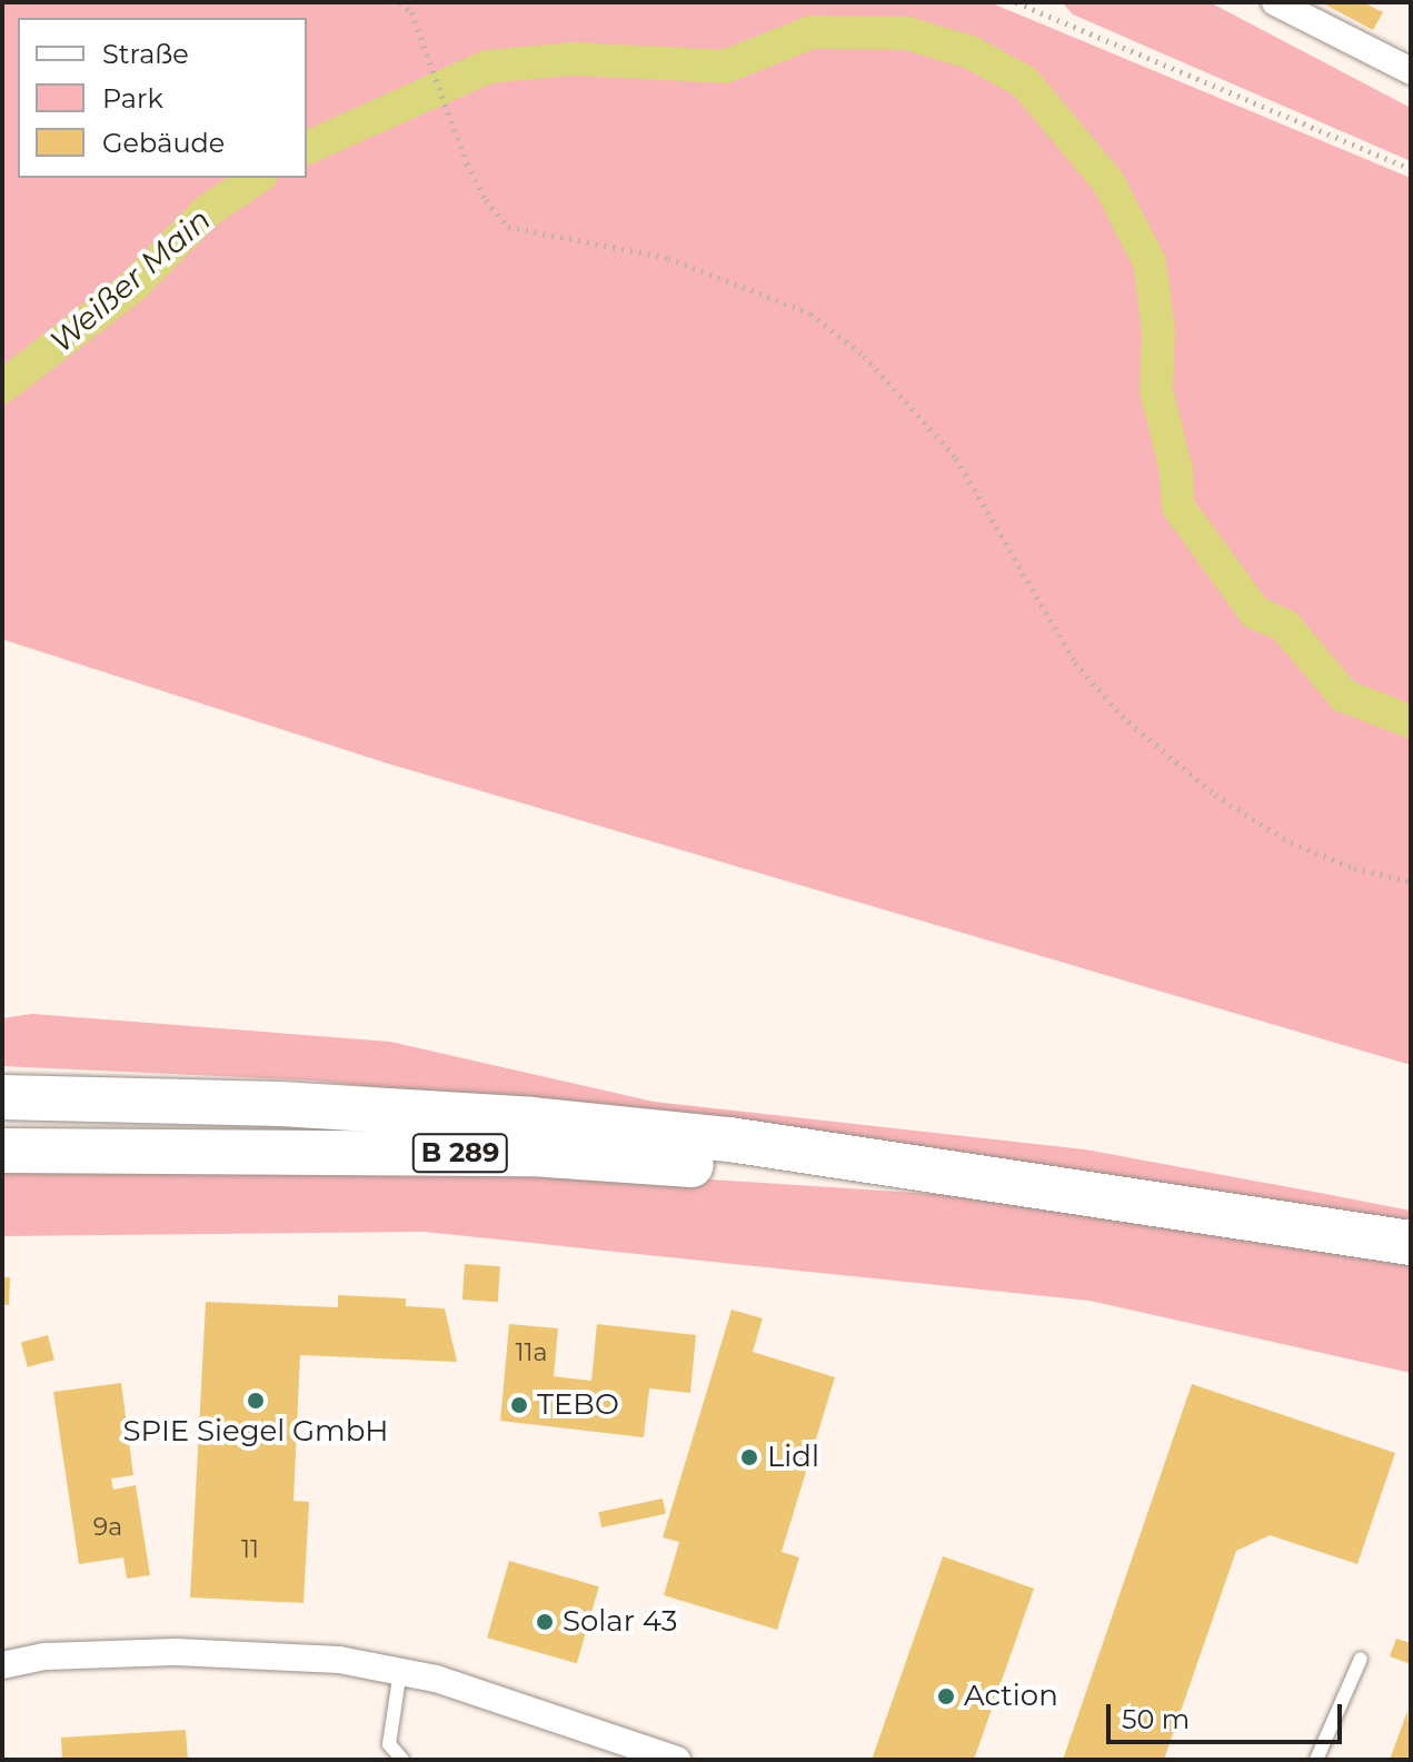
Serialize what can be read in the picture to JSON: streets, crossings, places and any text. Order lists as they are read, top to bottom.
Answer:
{
  "streets": {
    "highway": ["B 289"]
  },
  "water": ["Weißer Main"],
  "places": [
    "SPIE Siegel GmbH",
    "TEBO",
    "Lidl",
    "Solar 43",
    "Action"
  ],
  "house_numbers": ["11a", "9a", "11"],
  "legend": ["Straße", "Park", "Gebäude"],
  "scale_bar": "50 m"
}
